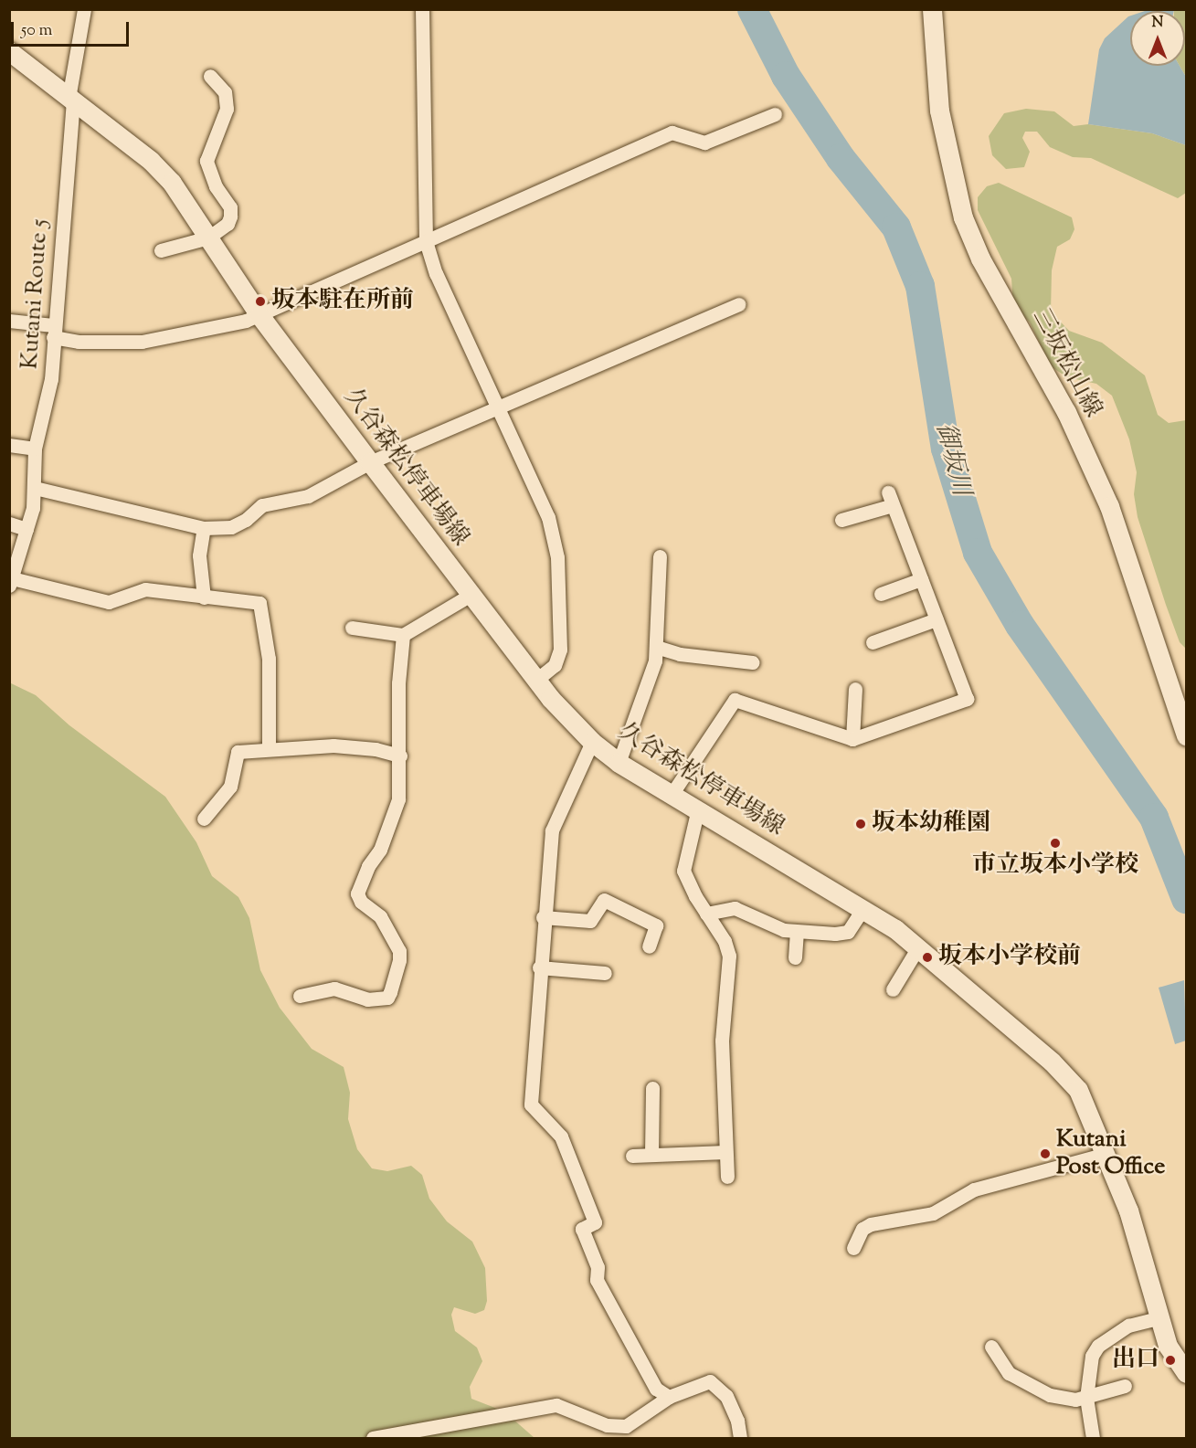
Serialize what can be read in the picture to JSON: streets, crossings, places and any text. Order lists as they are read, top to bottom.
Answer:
{
  "streets": {
    "main road": ["三坂松山線", "久谷森松停車場線"],
    "street": ["Kutani Route 5"]
  },
  "crossings": [
    ["Kutani Route 5", "久谷森松停車場線"]
  ],
  "water": ["御坂川"],
  "places": [
    "坂本駐在所前",
    "坂本幼稚園",
    "市立坂本小学校",
    "坂本小学校前",
    "Kutani Post Office",
    "出口"
  ],
  "scale_bar": "50 m",
  "north": "top"
}
